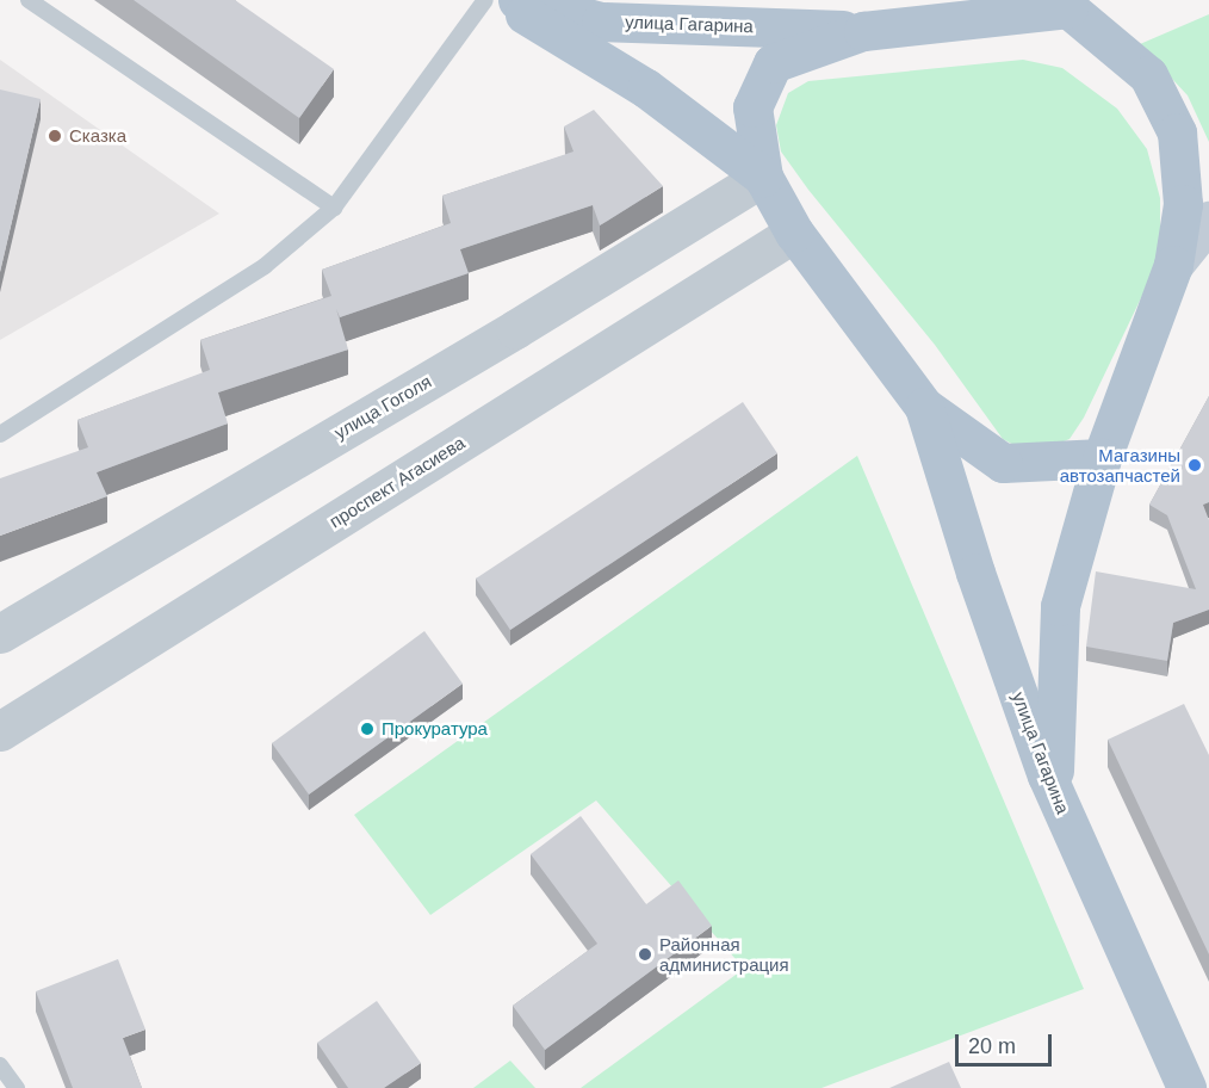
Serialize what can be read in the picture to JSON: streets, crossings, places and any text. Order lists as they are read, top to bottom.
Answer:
{
  "streets": {
    "main road": ["улица Гагарина"],
    "street": ["улица Гоголя", "проспект Агасиева"]
  },
  "places": [
    "Сказка",
    "Магазины автозапчастей",
    "Прокуратура",
    "Районная администрация"
  ],
  "scale_bar": "20 m"
}
